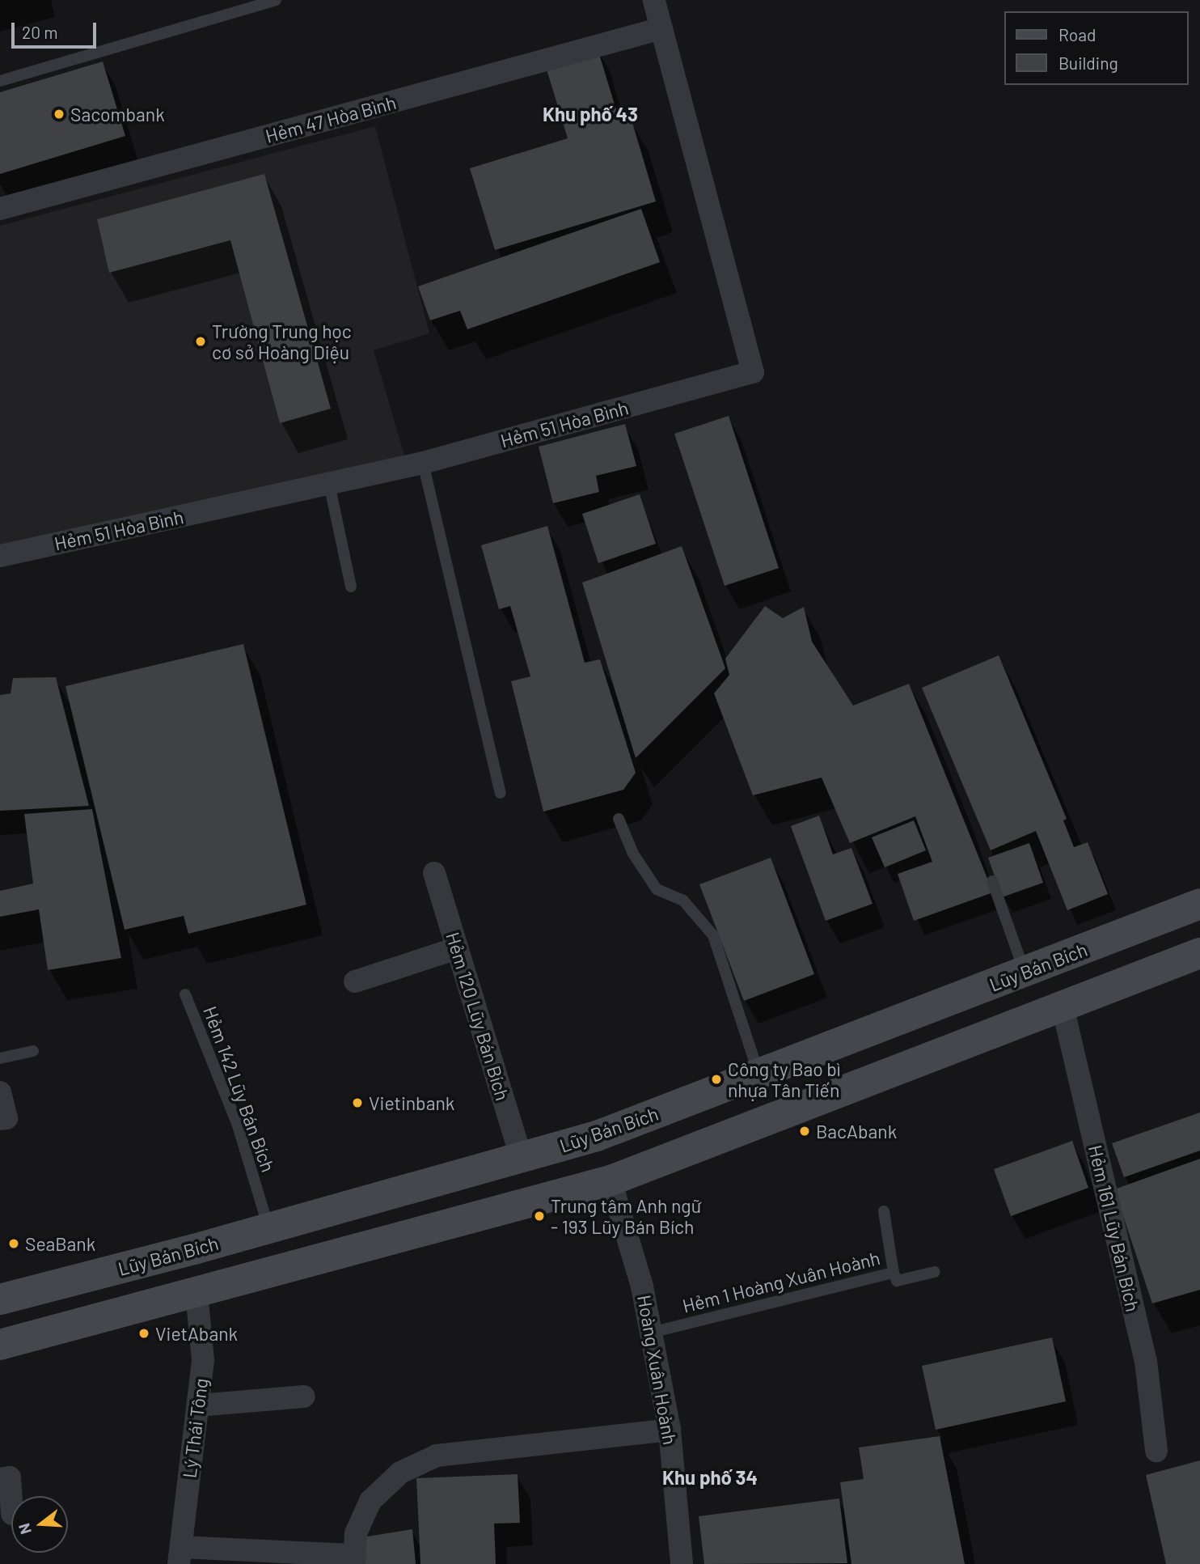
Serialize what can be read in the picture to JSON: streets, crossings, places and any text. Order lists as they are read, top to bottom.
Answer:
{
  "streets": {
    "main road": ["Lũy Bán Bích"],
    "street": [
      "Hẻm 47 Hòa Bình",
      "Hẻm 51 Hòa Bình",
      "Hẻm 120 Lũy Bán Bích",
      "Hẻm 161 Lũy Bán Bích",
      "Hoàng Xuân Hoành",
      "Lý Thái Tông"
    ],
    "lane": ["Hẻm 142 Lũy Bán Bích", "Hẻm 1 Hoàng Xuân Hoành"]
  },
  "crossings": [
    ["Hẻm 47 Hòa Bình", "Hẻm 51 Hòa Bình"],
    ["Lũy Bán Bích", "Hẻm 120 Lũy Bán Bích"],
    ["Lũy Bán Bích", "Hẻm 142 Lũy Bán Bích"],
    ["Hẻm 1 Hoàng Xuân Hoành", "Hoàng Xuân Hoành"]
  ],
  "districts": ["Khu phố 43", "Khu phố 34"],
  "places": [
    "Sacombank",
    "Trường Trung học cơ sở Hoàng Diệu",
    "Công ty Bao bì nhựa Tân Tiến",
    "Vietinbank",
    "BacAbank",
    "Trung tâm Anh ngữ - 193 Lũy Bán Bích",
    "SeaBank",
    "VietAbank"
  ],
  "legend": ["Road", "Building"],
  "scale_bar": "20 m",
  "north": "left"
}
